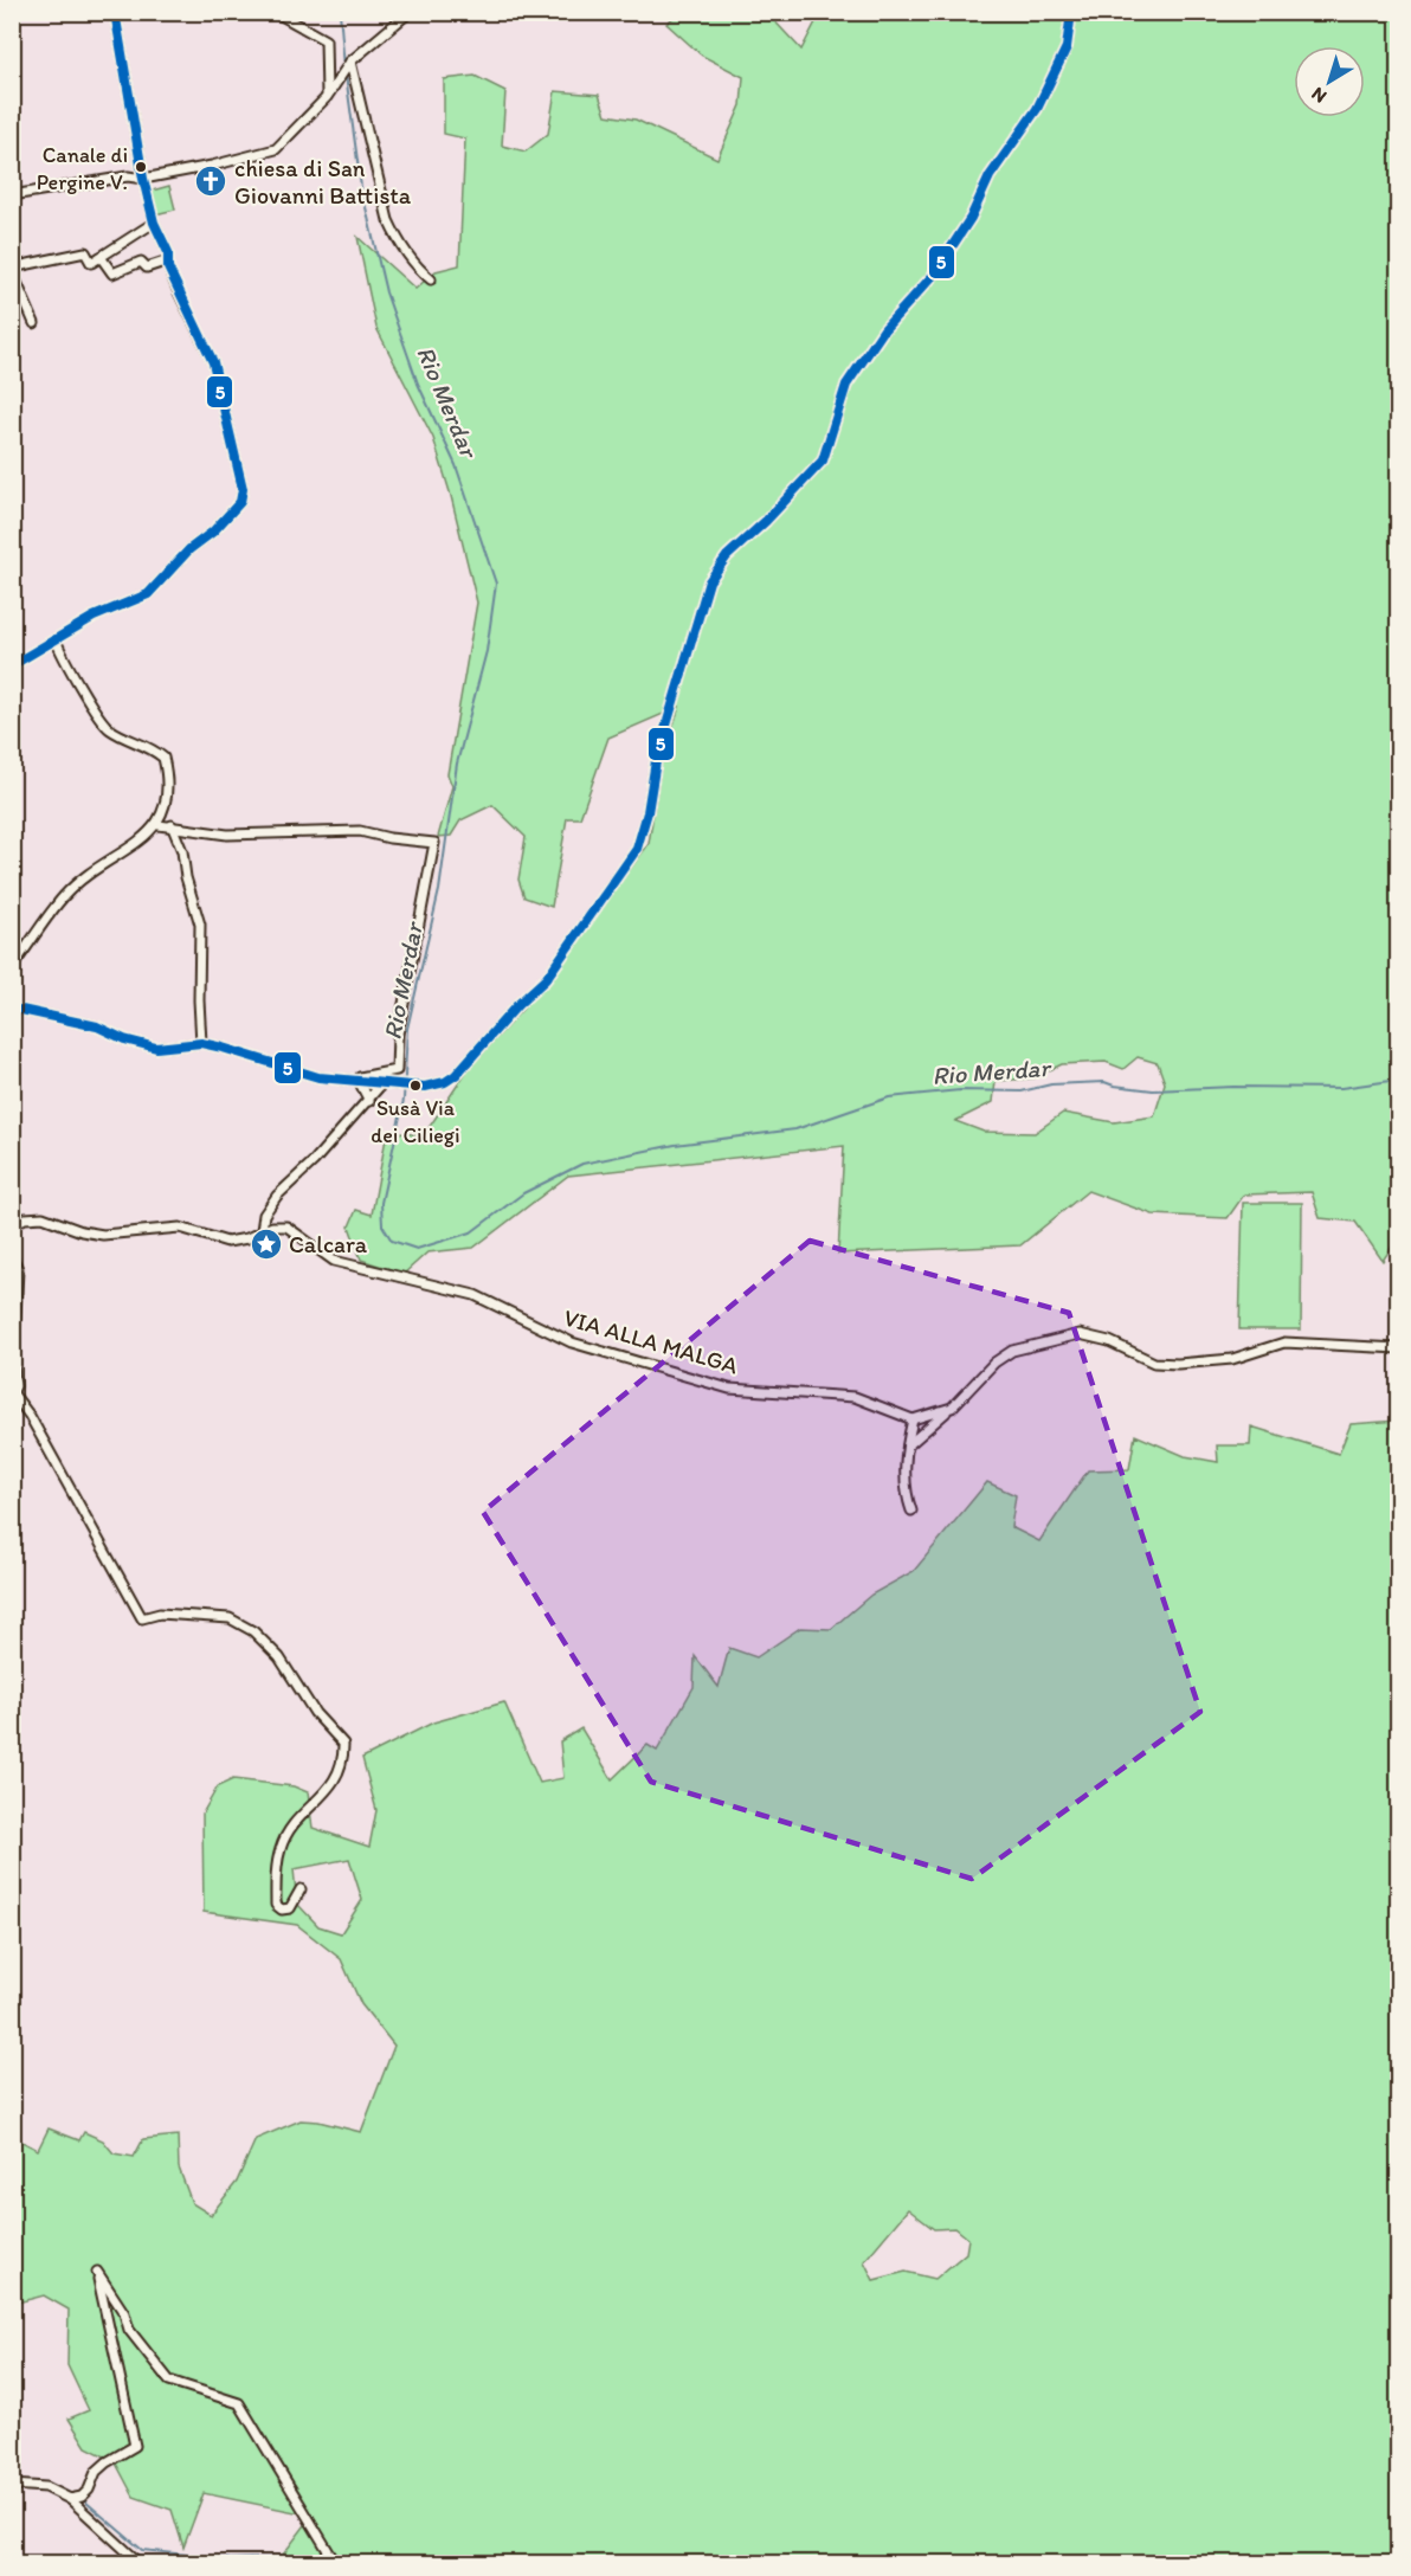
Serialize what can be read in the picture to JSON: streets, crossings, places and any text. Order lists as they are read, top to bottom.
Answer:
{
  "streets": {
    "street": ["VIA ALLA MALGA"]
  },
  "water": ["Rio Merdar"],
  "places": {
    "other": ["Canale di Pergine V.", "Susà Via dei Ciliegi"],
    "church": ["chiesa di San Giovanni Battista"],
    "place": ["Calcara"]
  },
  "lines": ["transit line 5"],
  "north": "bottom left"
}
